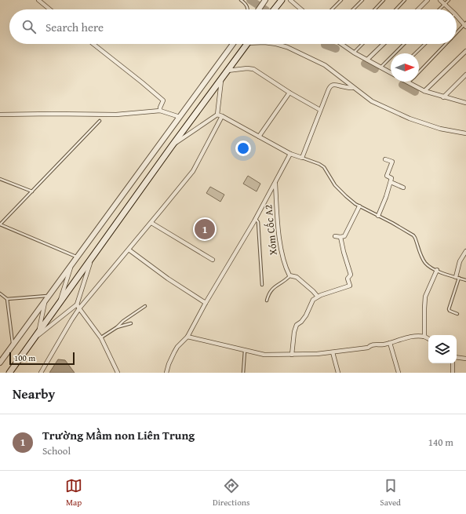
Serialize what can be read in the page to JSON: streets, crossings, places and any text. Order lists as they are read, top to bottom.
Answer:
{
  "streets": {
    "street": ["Xóm Cốc A2"]
  },
  "scale_bar": "100 m",
  "north": "right",
  "page": {
    "search": "Search here",
    "pins": "1",
    "scale": "100 m",
    "heading": "Nearby",
    "list": [
      {
        "mark": "1",
        "name": "Trường Mầm non Liên Trung",
        "note": "School",
        "value": "140 m"
      }
    ],
    "nav": ["Map", "Directions", "Saved"]
  }
}
